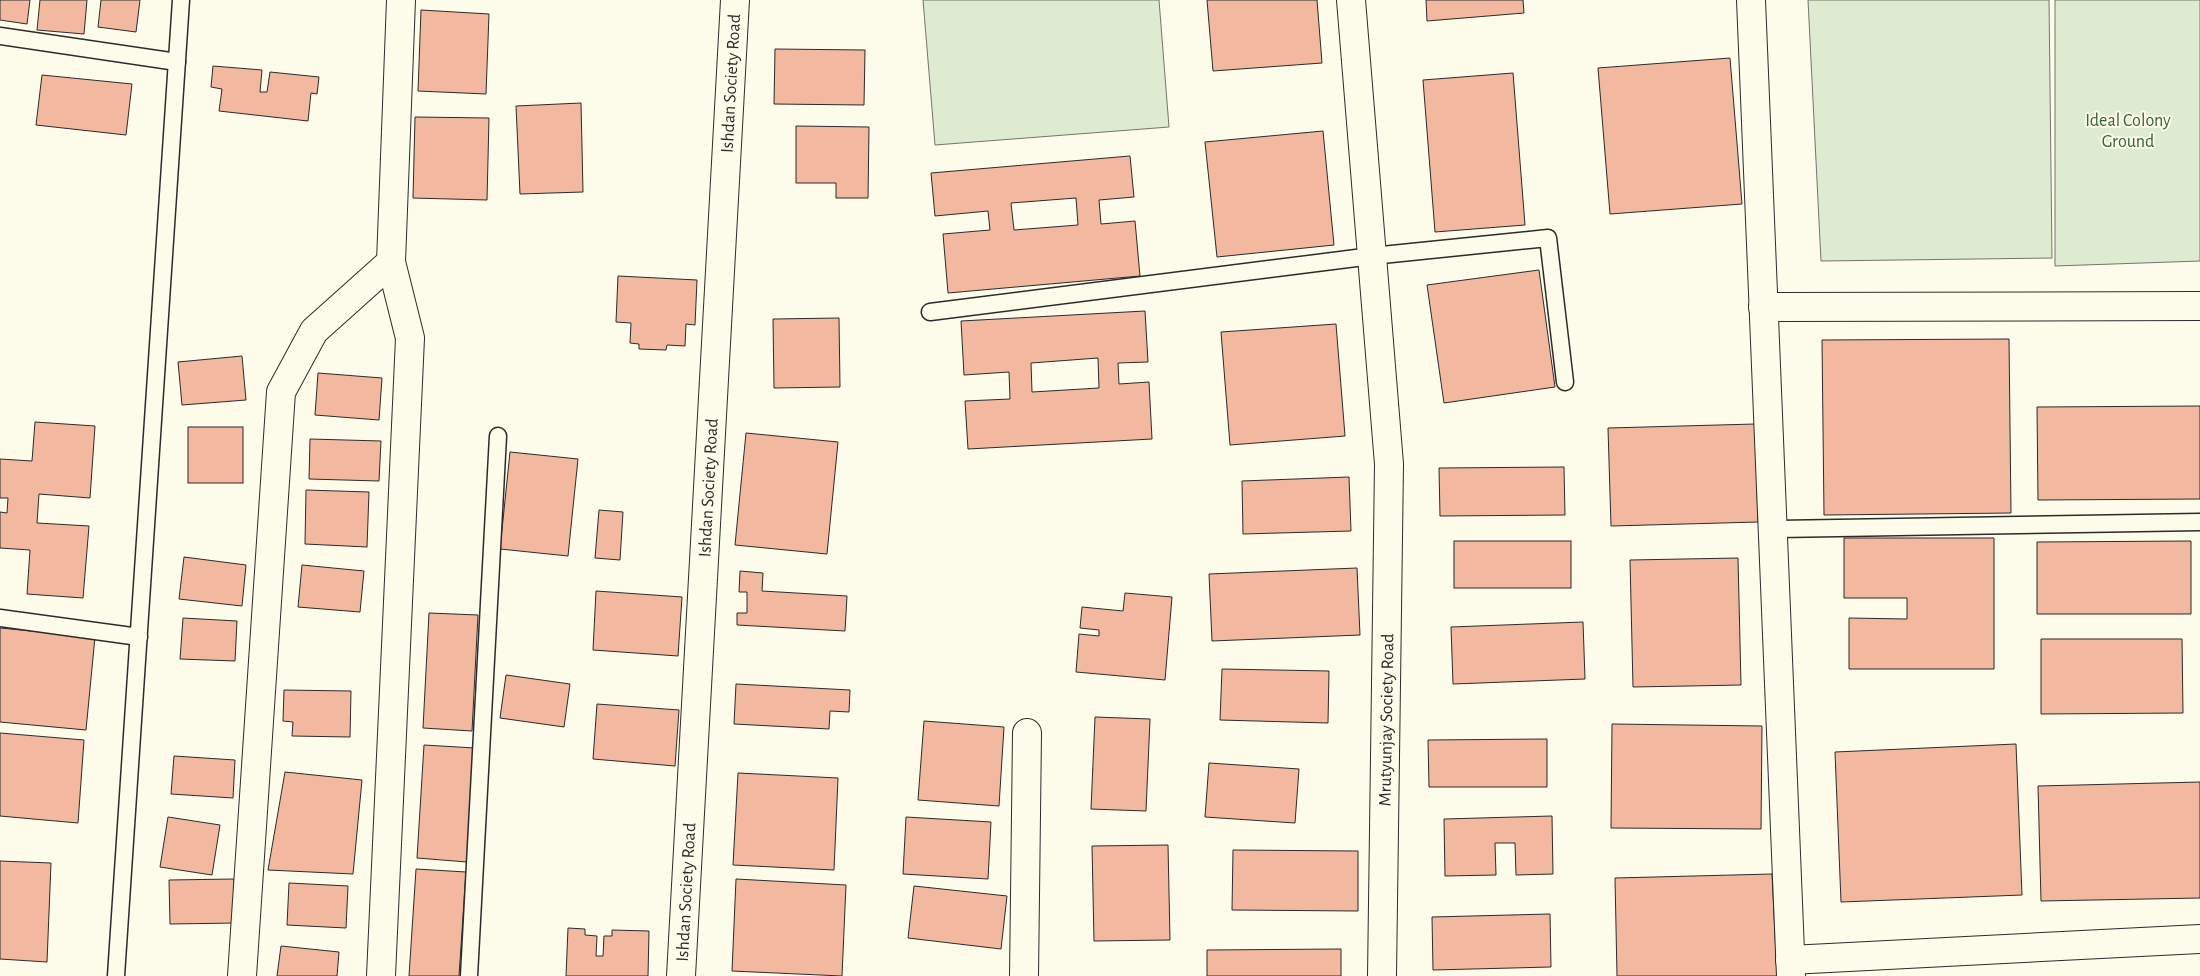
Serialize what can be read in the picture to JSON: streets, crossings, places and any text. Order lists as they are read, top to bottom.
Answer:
{
  "streets": {
    "street": ["Ishdan Society Road", "Mrutyunjay Society Road"]
  },
  "parks": ["Ideal Colony Ground"]
}
